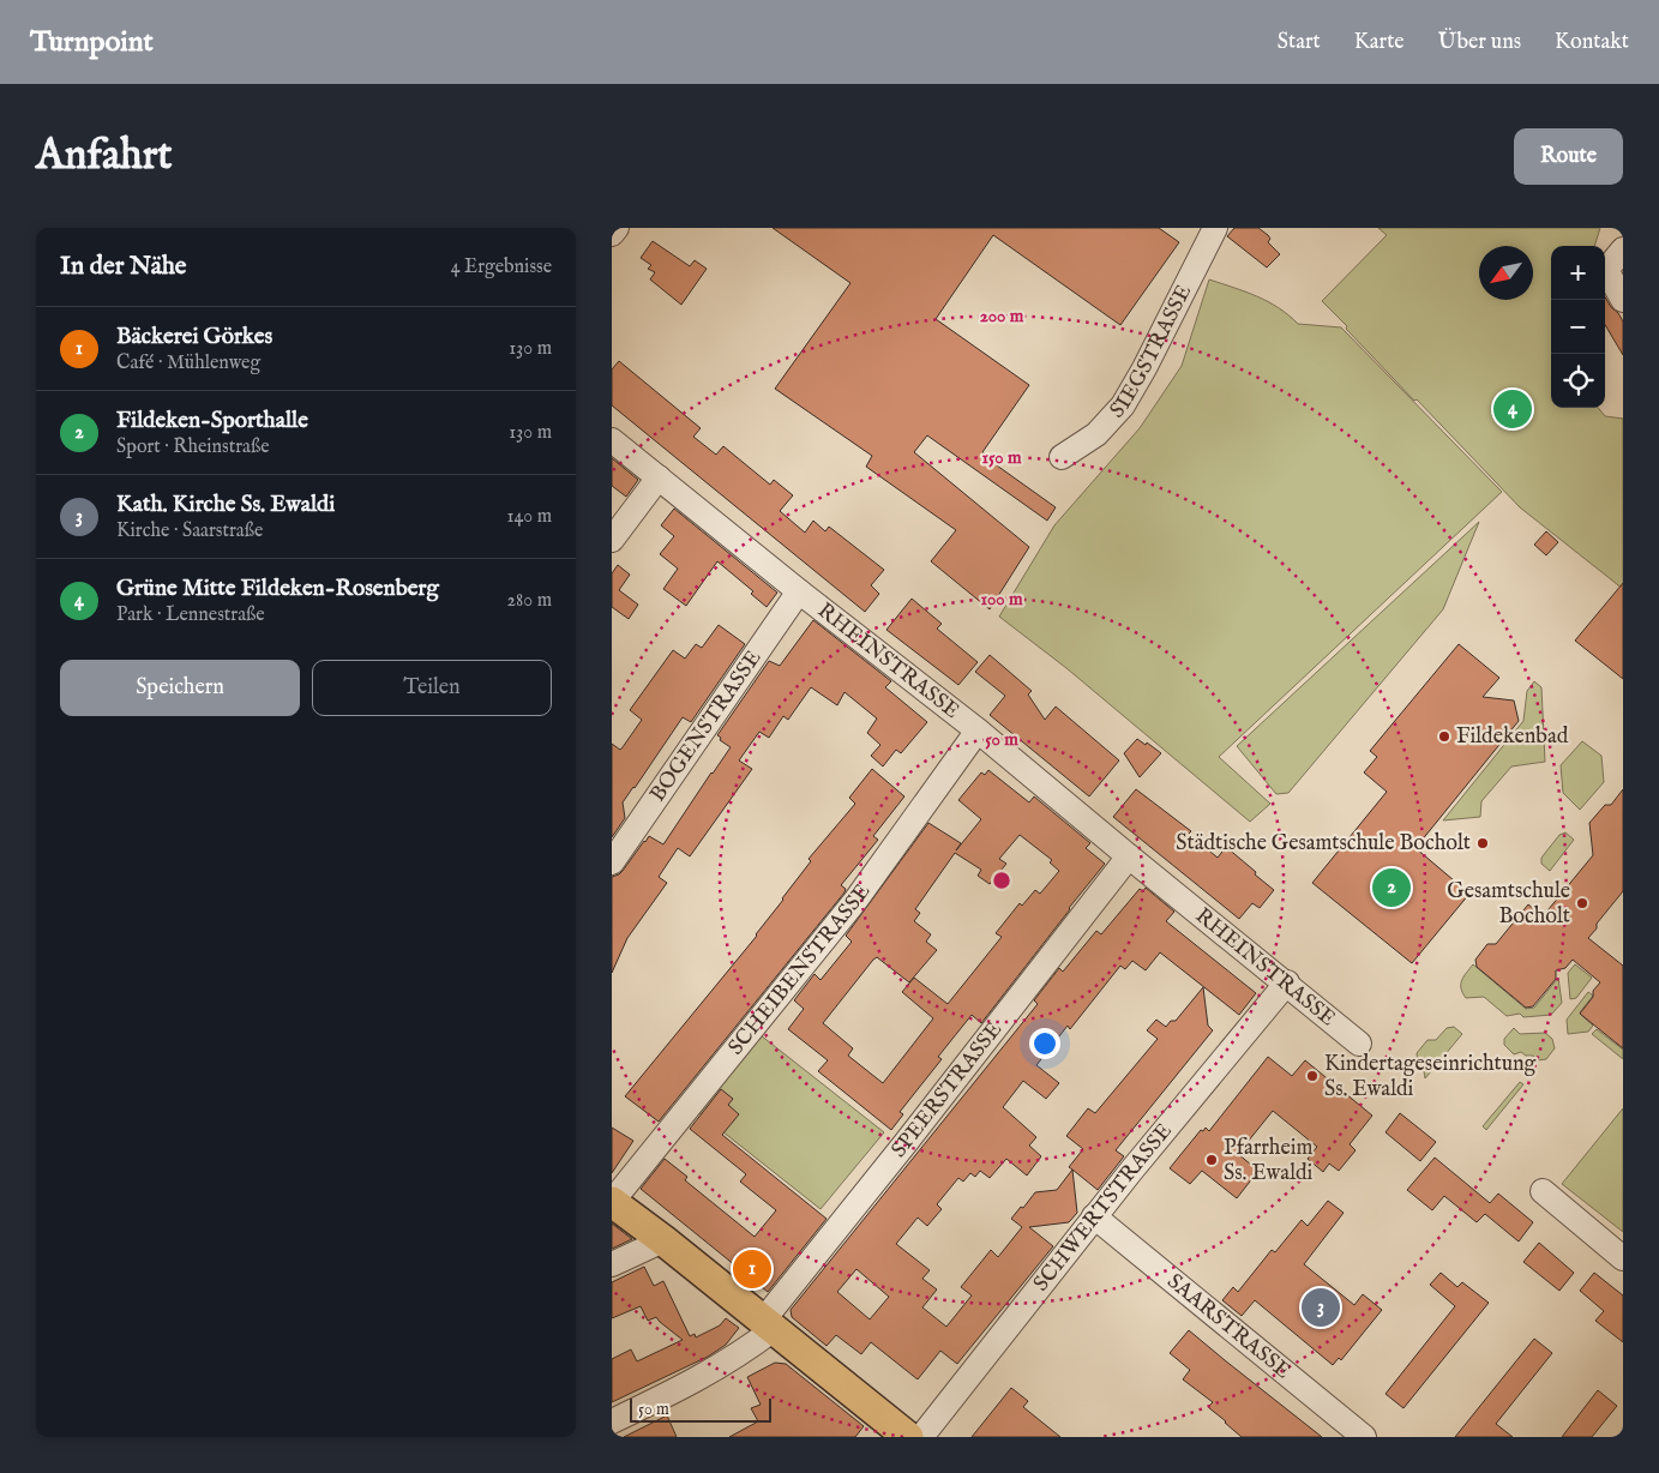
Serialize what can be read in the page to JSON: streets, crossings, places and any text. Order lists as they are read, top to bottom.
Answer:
{
  "streets": {
    "street": [
      "SIEGSTRASSE",
      "RHEINSTRASSE",
      "BOGENSTRASSE",
      "SCHEIBENSTRASSE",
      "SPEERSTRASSE",
      "SCHWERTSTRASSE",
      "SAARSTRASSE"
    ]
  },
  "crossings": [
    ["RHEINSTRASSE", "BOGENSTRASSE"],
    ["RHEINSTRASSE", "SCHEIBENSTRASSE"],
    ["RHEINSTRASSE", "SPEERSTRASSE"],
    ["RHEINSTRASSE", "SCHWERTSTRASSE"],
    ["SCHWERTSTRASSE", "SAARSTRASSE"]
  ],
  "places": [
    "Fildekenbad",
    "Städtische Gesamtschule Bocholt",
    "Gesamtschule Bocholt",
    "Kindertageseinrichtung Ss. Ewaldi",
    "Pfarrheim Ss. Ewaldi"
  ],
  "scale_bar": "50 m",
  "north": "bottom left",
  "page": {
    "header": "Turnpoint",
    "nav": [
      "Start",
      "Karte",
      "Über uns",
      "Kontakt"
    ],
    "buttons": [
      "Route",
      ["Speichern", "Teilen"]
    ],
    "title": "Anfahrt",
    "heading": ["In der Nähe", "4 Ergebnisse"],
    "map_buttons": ["+", "−"],
    "list": [
      {
        "mark": "1",
        "name": "Bäckerei Görkes",
        "note": "Café · Mühlenweg",
        "value": "130 m"
      },
      {
        "mark": "2",
        "name": "Fildeken-Sporthalle",
        "note": "Sport · Rheinstraße",
        "value": "130 m"
      },
      {
        "mark": "3",
        "name": "Kath. Kirche Ss. Ewaldi",
        "note": "Kirche · Saarstraße",
        "value": "140 m"
      },
      {
        "mark": "4",
        "name": "Grüne Mitte Fildeken-Rosenberg",
        "note": "Park · Lennestraße",
        "value": "280 m"
      }
    ],
    "pins": [
      "4",
      "2",
      "1",
      "3"
    ],
    "scale": "50 m"
  },
  "rings": [
    "200 m",
    "150 m",
    "100 m",
    "50 m"
  ]
}
